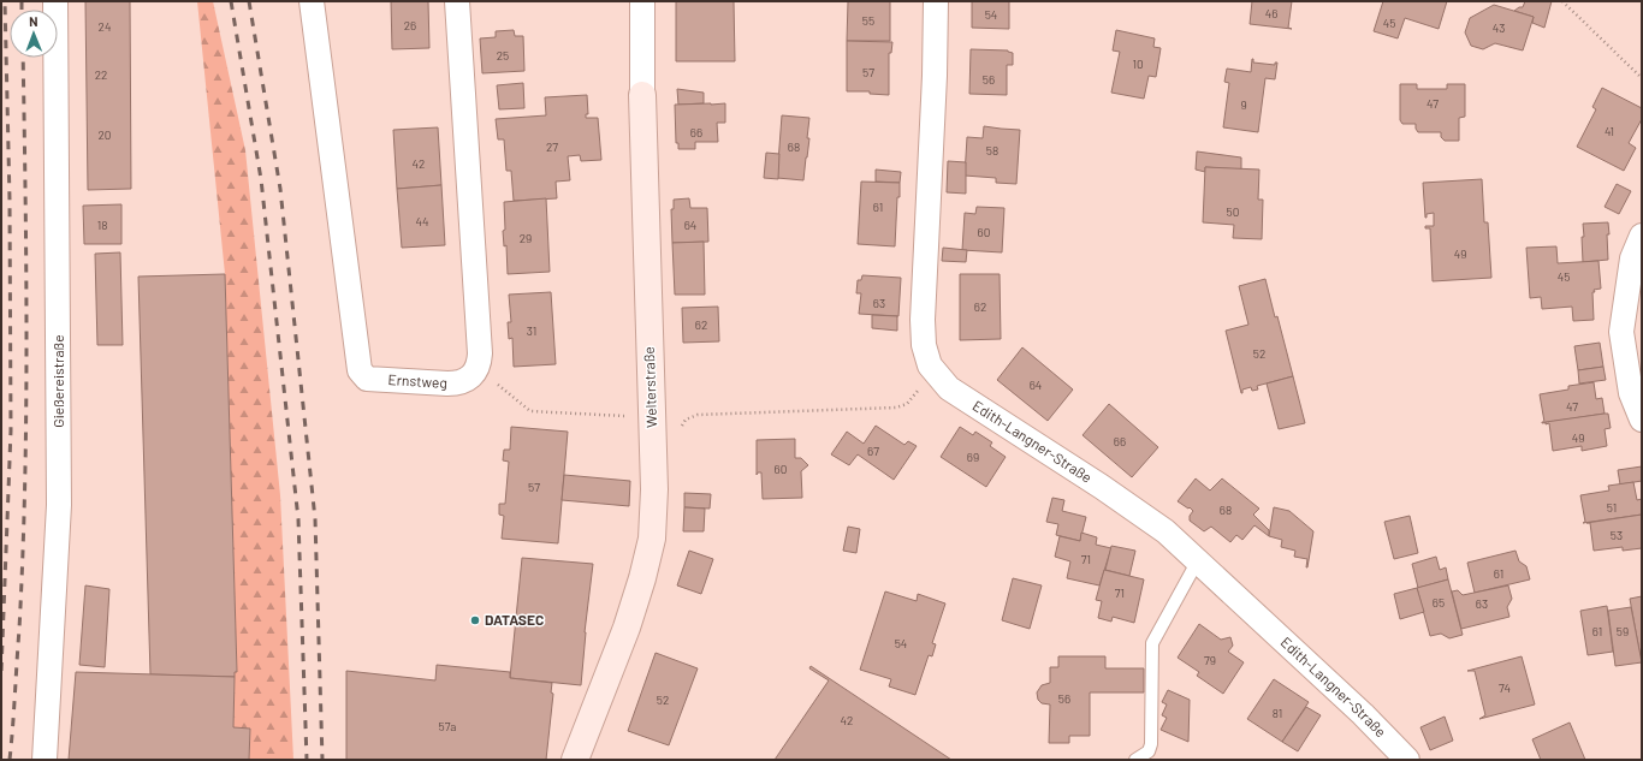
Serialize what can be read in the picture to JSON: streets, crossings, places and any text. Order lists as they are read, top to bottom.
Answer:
{
  "streets": {
    "street": [
      "Gießereistraße",
      "Ernstweg",
      "Welterstraße",
      "Edith-Langner-Straße"
    ]
  },
  "places": ["DATASEC"],
  "house_numbers": [
    "46",
    "54",
    "55",
    "45",
    "26",
    "24",
    "43",
    "25",
    "10",
    "57",
    "22",
    "56",
    "47",
    "9",
    "41",
    "66",
    "20",
    "27",
    "68",
    "58",
    "42",
    "61",
    "50",
    "44",
    "18",
    "64",
    "60",
    "29",
    "49",
    "45",
    "63",
    "62",
    "62",
    "31",
    "52",
    "64",
    "47",
    "49",
    "66",
    "67",
    "69",
    "60",
    "57",
    "51",
    "68",
    "53",
    "71",
    "61",
    "71",
    "65",
    "63",
    "61",
    "59",
    "54",
    "79",
    "74",
    "56",
    "52",
    "81",
    "42",
    "57a"
  ],
  "north": "top"
}
